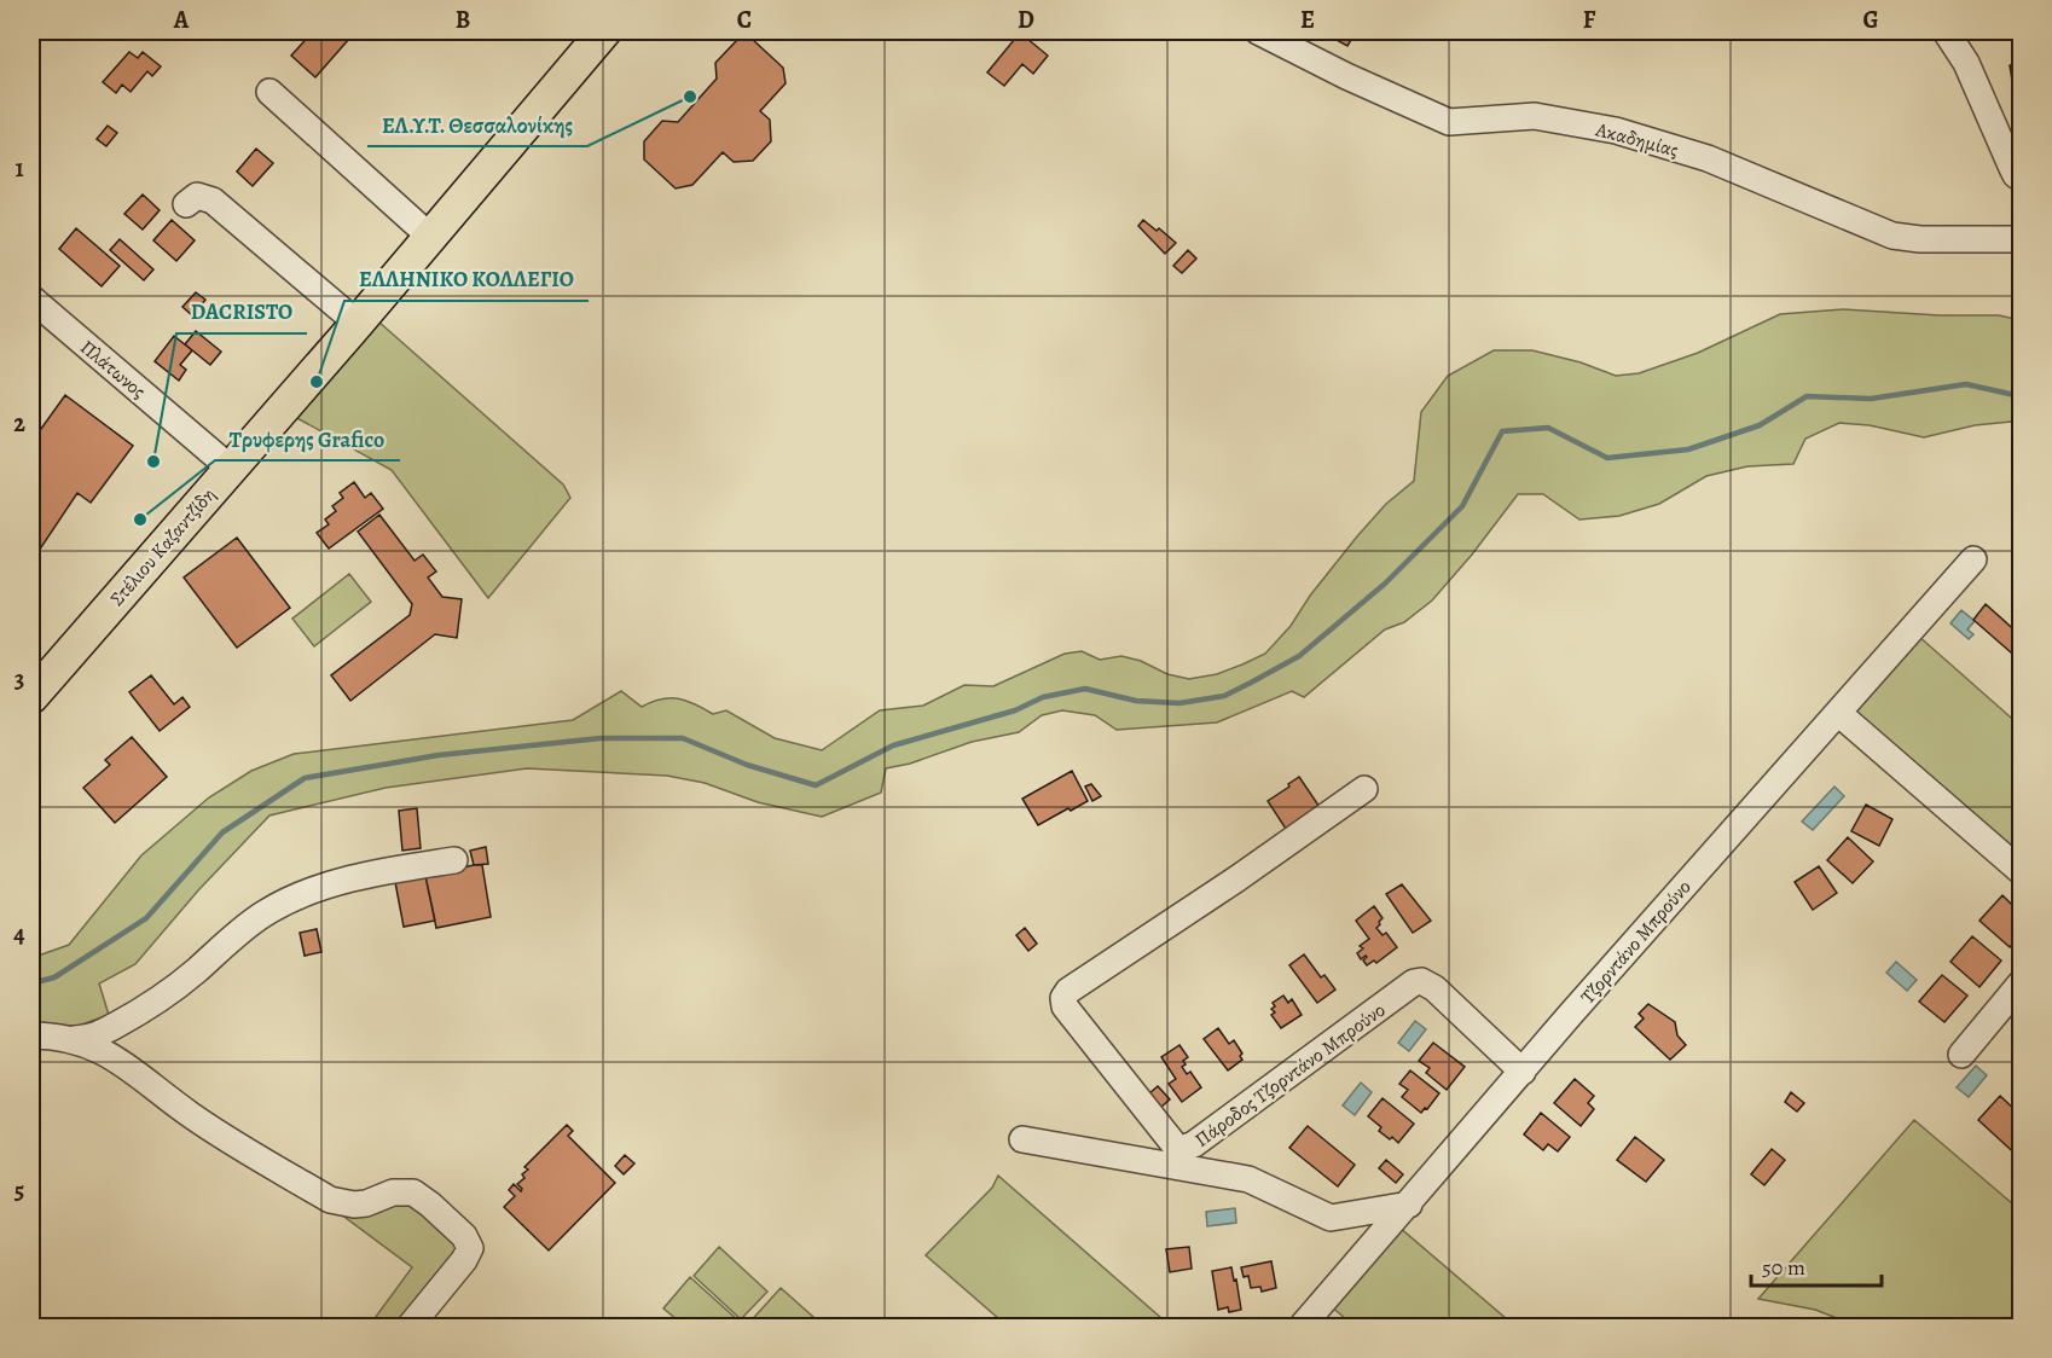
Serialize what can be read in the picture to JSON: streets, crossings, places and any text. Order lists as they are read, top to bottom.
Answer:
{
  "streets": {
    "main road": ["Στέλιου Καζαντζίδη"],
    "street": [
      "Ακαδημίας",
      "Πλάτωνος",
      "Τζορντάνο Μπρούνο",
      "Πάροδος Τζορντάνο Μπρούνο"
    ]
  },
  "crossings": [
    ["Πλάτωνος", "Στέλιου Καζαντζίδη"],
    ["Τζορντάνο Μπρούνο", "Πάροδος Τζορντάνο Μπρούνο"]
  ],
  "places": [
    "ΕΛ.Υ.Τ. Θεσσαλονίκης",
    "ΕΛΛΗΝΙΚΟ ΚΟΛΛΕΓΙΟ",
    "DACRISTO",
    "Τρυφερης Grafico"
  ],
  "scale_bar": "50 m",
  "grid": {
    "columns": [
      "A",
      "B",
      "C",
      "D",
      "E",
      "F",
      "G"
    ],
    "rows": [
      "1",
      "2",
      "3",
      "4",
      "5"
    ]
  }
}
